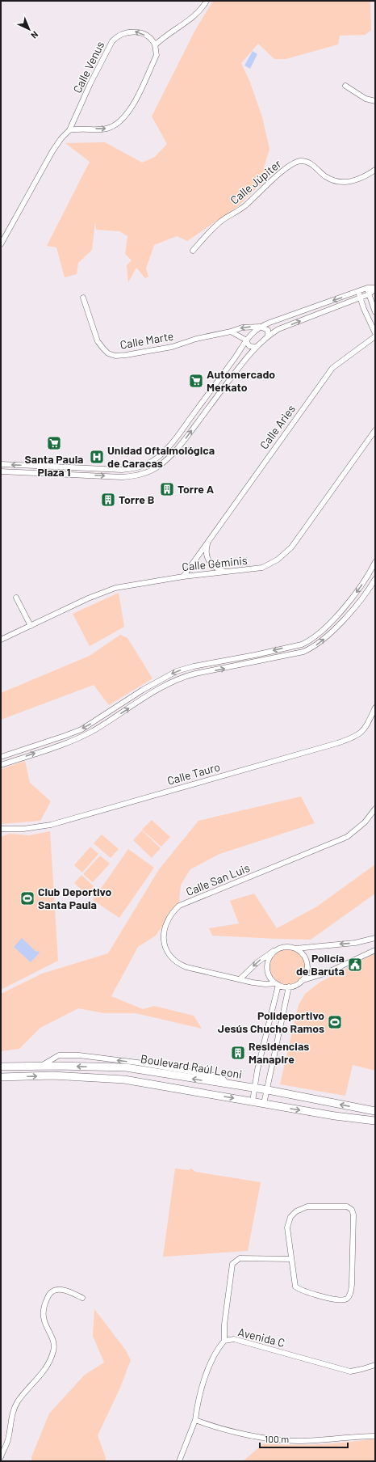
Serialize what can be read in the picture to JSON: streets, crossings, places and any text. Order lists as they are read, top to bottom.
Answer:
{
  "streets": {
    "main road": ["Boulevard Raúl Leoni"],
    "street": [
      "Calle Venus",
      "Calle Júpiter",
      "Calle Marte",
      "Calle Aries",
      "Calle Géminis",
      "Calle Tauro",
      "Calle San Luis",
      "Avenida C"
    ]
  },
  "crossings": [
    ["Calle Aries", "Calle Géminis"]
  ],
  "one_way": ["Calle Venus"],
  "places": {
    "supermarket": ["Automercado Merkato", "Santa Paula Plaza 1"],
    "hospital": ["Unidad Oftalmológica de Caracas"],
    "building": ["Torre A", "Torre B", "Residencias Manapire"],
    "sports": ["Club Deportivo Santa Paula", "Polideportivo Jesús Chucho Ramos"],
    "public building": ["Policía de Baruta"]
  },
  "scale_bar": "100 m",
  "north": "bottom right"
}
